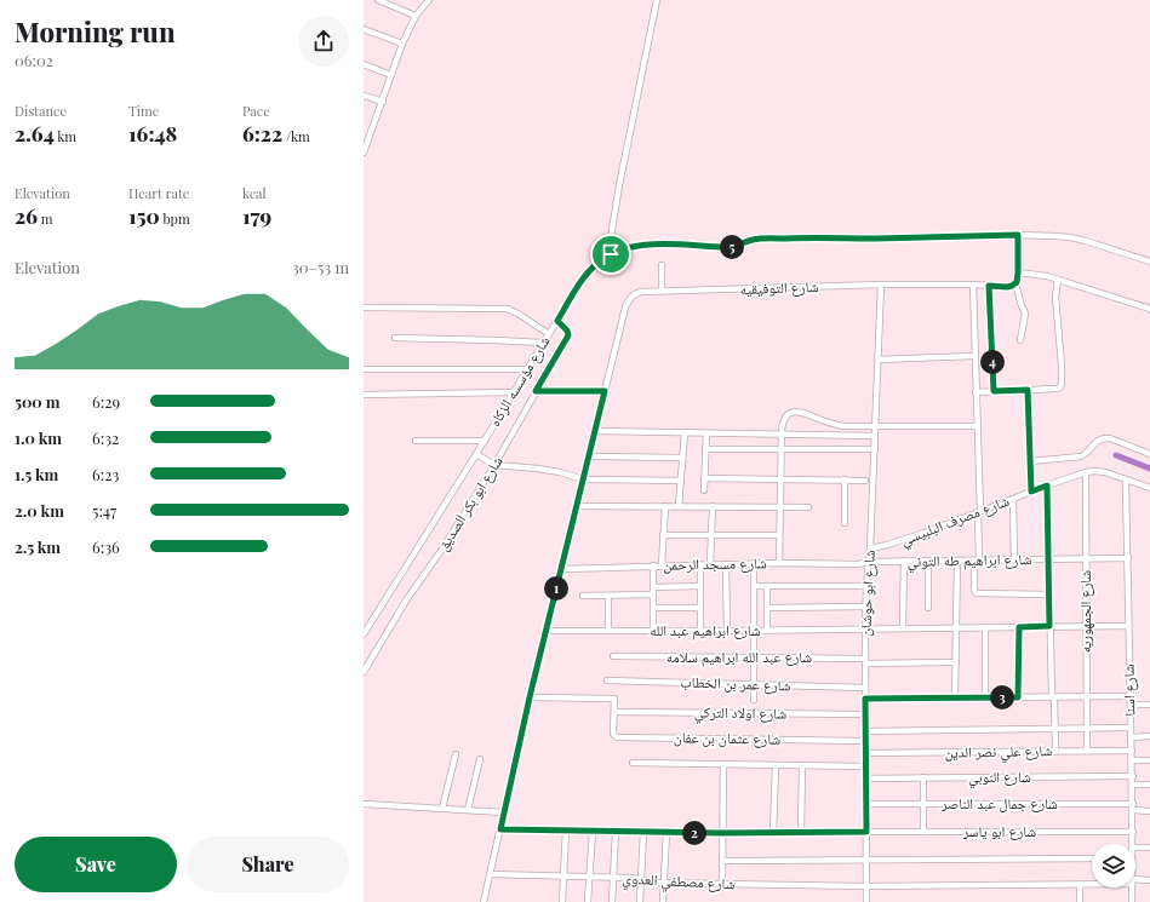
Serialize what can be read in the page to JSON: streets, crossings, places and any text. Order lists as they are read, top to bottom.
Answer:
{
  "streets": {
    "street": [
      "شارع التوفيقيه",
      "شارع مؤسسه الزكاه",
      "شارع ابو بكر الصديق",
      "شارع مصرف البلبيسي",
      "شارع ابراهيم طه التوني",
      "شارع مسجد الرحمن",
      "شارع ابو حوشان",
      "شارع الجمهوريه",
      "شارع ابراهيم عبد الله",
      "شارع عبد الله ابراهيم سلامه",
      "شارع عمر بن الخطاب",
      "شارع اسنا",
      "شارع اولاد التركي",
      "شارع عثمان بن عفان",
      "شارع علي نصر الدين",
      "شارع النوبي",
      "شارع جمال عبد الناصر",
      "شارع ابو ياسر",
      "شارع مصطفي العدوي"
    ]
  },
  "crossings": [
    ["شارع التوفيقيه", "شارع مسجد الرحمن"],
    ["شارع التوفيقيه", "شارع ابو حوشان"],
    ["شارع التوفيقيه", "شارع ابراهيم عبد الله"],
    ["شارع التوفيقيه", "شارع ابو ياسر"],
    ["شارع التوفيقيه", "شارع مصطفي العدوي"],
    ["شارع مؤسسه الزكاه", "شارع ابو بكر الصديق"],
    ["شارع مصرف البلبيسي", "شارع ابو حوشان"],
    ["شارع مصرف البلبيسي", "شارع الجمهوريه"],
    ["شارع مصرف البلبيسي", "شارع اسنا"],
    ["شارع ابراهيم طه التوني", "شارع مسجد الرحمن"],
    ["شارع ابراهيم طه التوني", "شارع ابو حوشان"],
    ["شارع ابراهيم طه التوني", "شارع الجمهوريه"],
    ["شارع ابراهيم طه التوني", "شارع اسنا"],
    ["شارع مسجد الرحمن", "شارع ابو حوشان"],
    ["شارع ابو حوشان", "شارع ابراهيم عبد الله"],
    ["شارع ابو حوشان", "شارع عبد الله ابراهيم سلامه"],
    ["شارع ابو حوشان", "شارع عمر بن الخطاب"],
    ["شارع ابو حوشان", "شارع اولاد التركي"],
    ["شارع ابو حوشان", "شارع عثمان بن عفان"],
    ["شارع ابو حوشان", "شارع علي نصر الدين"],
    ["شارع ابو حوشان", "شارع النوبي"],
    ["شارع ابو حوشان", "شارع جمال عبد الناصر"],
    ["شارع ابو حوشان", "شارع ابو ياسر"],
    ["شارع ابو حوشان", "شارع مصطفي العدوي"],
    ["شارع الجمهوريه", "شارع ابراهيم عبد الله"],
    ["شارع الجمهوريه", "شارع علي نصر الدين"],
    ["شارع ابراهيم عبد الله", "شارع اسنا"],
    ["شارع اسنا", "شارع علي نصر الدين"],
    ["شارع اسنا", "شارع النوبي"],
    ["شارع اسنا", "شارع جمال عبد الناصر"],
    ["شارع اسنا", "شارع ابو ياسر"],
    ["شارع اولاد التركي", "شارع عثمان بن عفان"]
  ],
  "page": {
    "heading": ["Morning run", "06:02"],
    "stats": [
      ["Distance", "2.64 km"],
      ["Time", "16:48"],
      ["Pace", "6:22 /km"],
      ["Elevation", "26 m"],
      ["Heart rate", "150 bpm"],
      ["kcal", "179"]
    ],
    "pins": [
      "5",
      "4",
      "1",
      "3",
      "2"
    ],
    "chart": ["Elevation", "30–53 m"],
    "list": [
      {
        "name": "500 m",
        "note": "6:29"
      },
      {
        "name": "1.0 km",
        "note": "6:32"
      },
      {
        "name": "1.5 km",
        "note": "6:23"
      },
      {
        "name": "2.0 km",
        "note": "5:47"
      },
      {
        "name": "2.5 km",
        "note": "6:36"
      }
    ],
    "buttons": ["Save", "Share"]
  }
}
